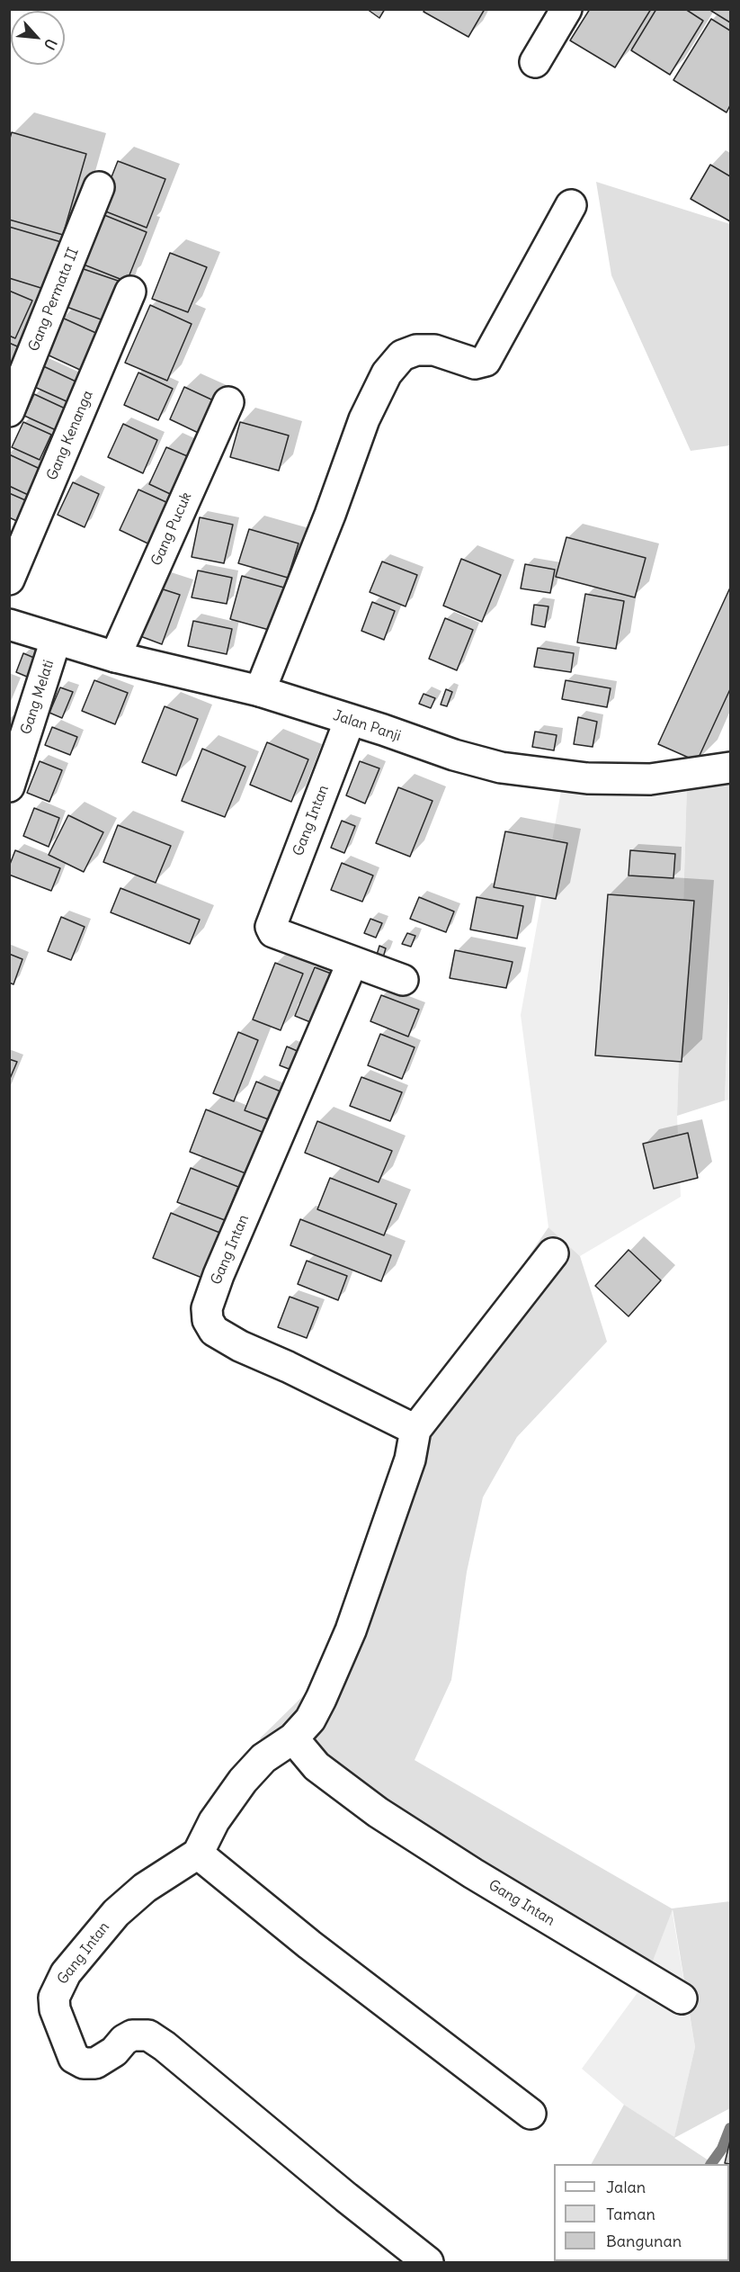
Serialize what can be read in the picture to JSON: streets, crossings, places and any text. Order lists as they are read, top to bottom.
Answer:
{
  "streets": {
    "street": [
      "Gang Permata II",
      "Gang Kenanga",
      "Gang Pucuk",
      "Gang Melati",
      "Jalan Panji",
      "Gang Intan"
    ]
  },
  "crossings": [
    ["Gang Pucuk", "Jalan Panji"],
    ["Gang Melati", "Jalan Panji"],
    ["Jalan Panji", "Gang Intan"]
  ],
  "legend": ["Jalan", "Taman", "Bangunan"],
  "north": "bottom right"
}
